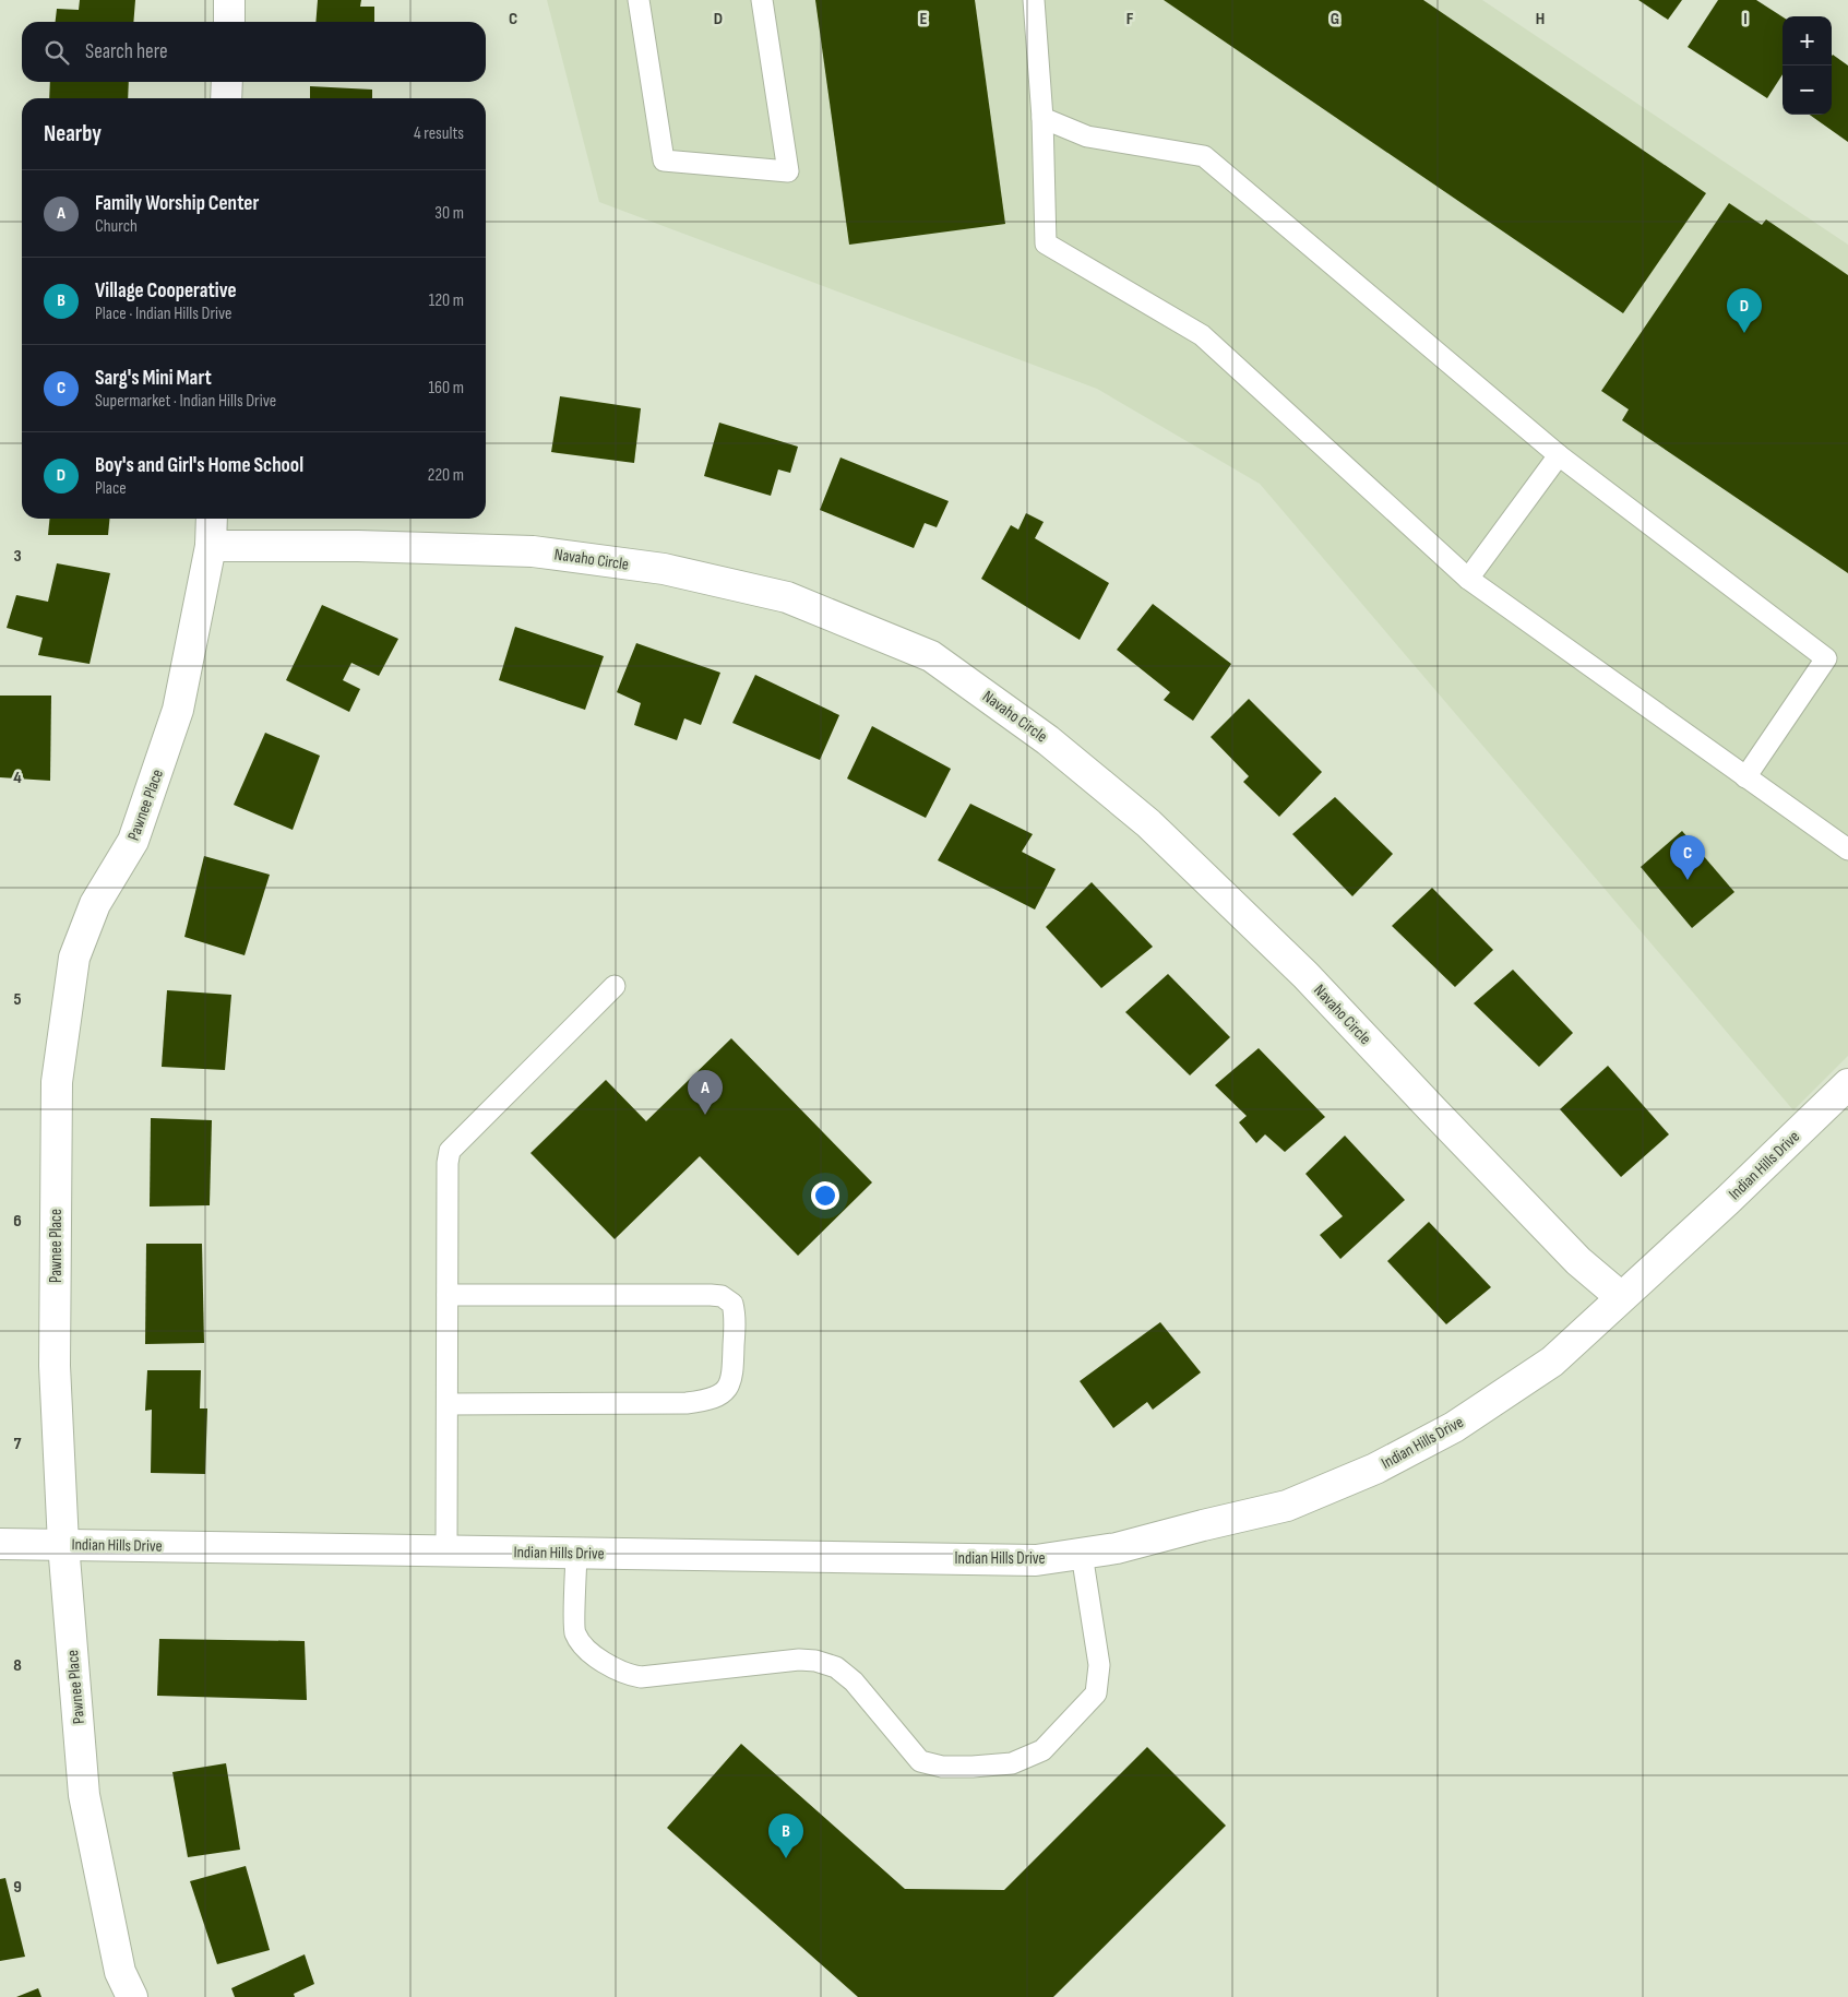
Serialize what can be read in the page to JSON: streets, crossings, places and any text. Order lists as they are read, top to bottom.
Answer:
{
  "streets": {
    "street": ["Navaho Circle", "Pawnee Place", "Indian Hills Drive"]
  },
  "crossings": [
    ["Navaho Circle", "Pawnee Place"],
    ["Navaho Circle", "Indian Hills Drive"],
    ["Pawnee Place", "Indian Hills Drive"]
  ],
  "page": {
    "map_buttons": ["+", "−"],
    "search": "Search here",
    "heading": ["Nearby", "4 results"],
    "list": [
      {
        "mark": "A",
        "name": "Family Worship Center",
        "note": "Church",
        "value": "30 m"
      },
      {
        "mark": "B",
        "name": "Village Cooperative",
        "note": "Place · Indian Hills Drive",
        "value": "120 m"
      },
      {
        "mark": "C",
        "name": "Sarg's Mini Mart",
        "note": "Supermarket · Indian Hills Drive",
        "value": "160 m"
      },
      {
        "mark": "D",
        "name": "Boy's and Girl's Home School",
        "note": "Place",
        "value": "220 m"
      }
    ],
    "pins": [
      "D",
      "C",
      "A",
      "B"
    ]
  },
  "grid": {
    "columns": [
      "C",
      "D",
      "E",
      "F",
      "G",
      "H",
      "I"
    ],
    "rows": [
      "3",
      "4",
      "5",
      "6",
      "7",
      "8",
      "9"
    ]
  }
}
